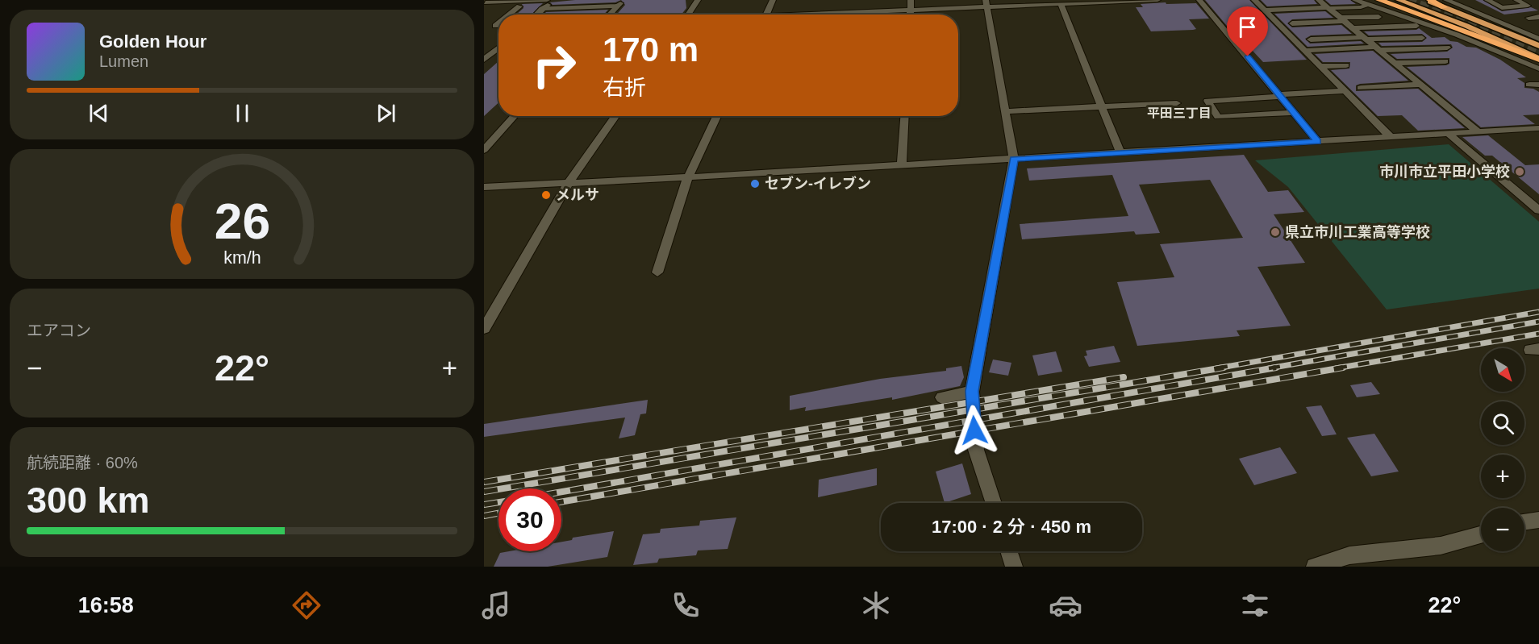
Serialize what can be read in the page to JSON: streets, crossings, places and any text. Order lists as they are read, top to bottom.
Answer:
{
  "districts": ["平田三丁目"],
  "places": [
    "市川市立平田小学校",
    "セブン-イレブン",
    "メルサ",
    "県立市川工業高等学校"
  ],
  "north": "bottom right",
  "page": {
    "turn": ["170 m", "右折"],
    "song": ["Golden Hour", "Lumen"],
    "tile": [
      "エアコン",
      ["航続距離 · 60%", "300 km"]
    ],
    "heat": ["−", "22°", "+"],
    "map_buttons": ["+", "−"],
    "limit": "30",
    "trip": "17:00 · 2 分 · 450 m",
    "tabs": ["16:58", "22°"],
    "gauge": ["26", "km/h"]
  }
}
